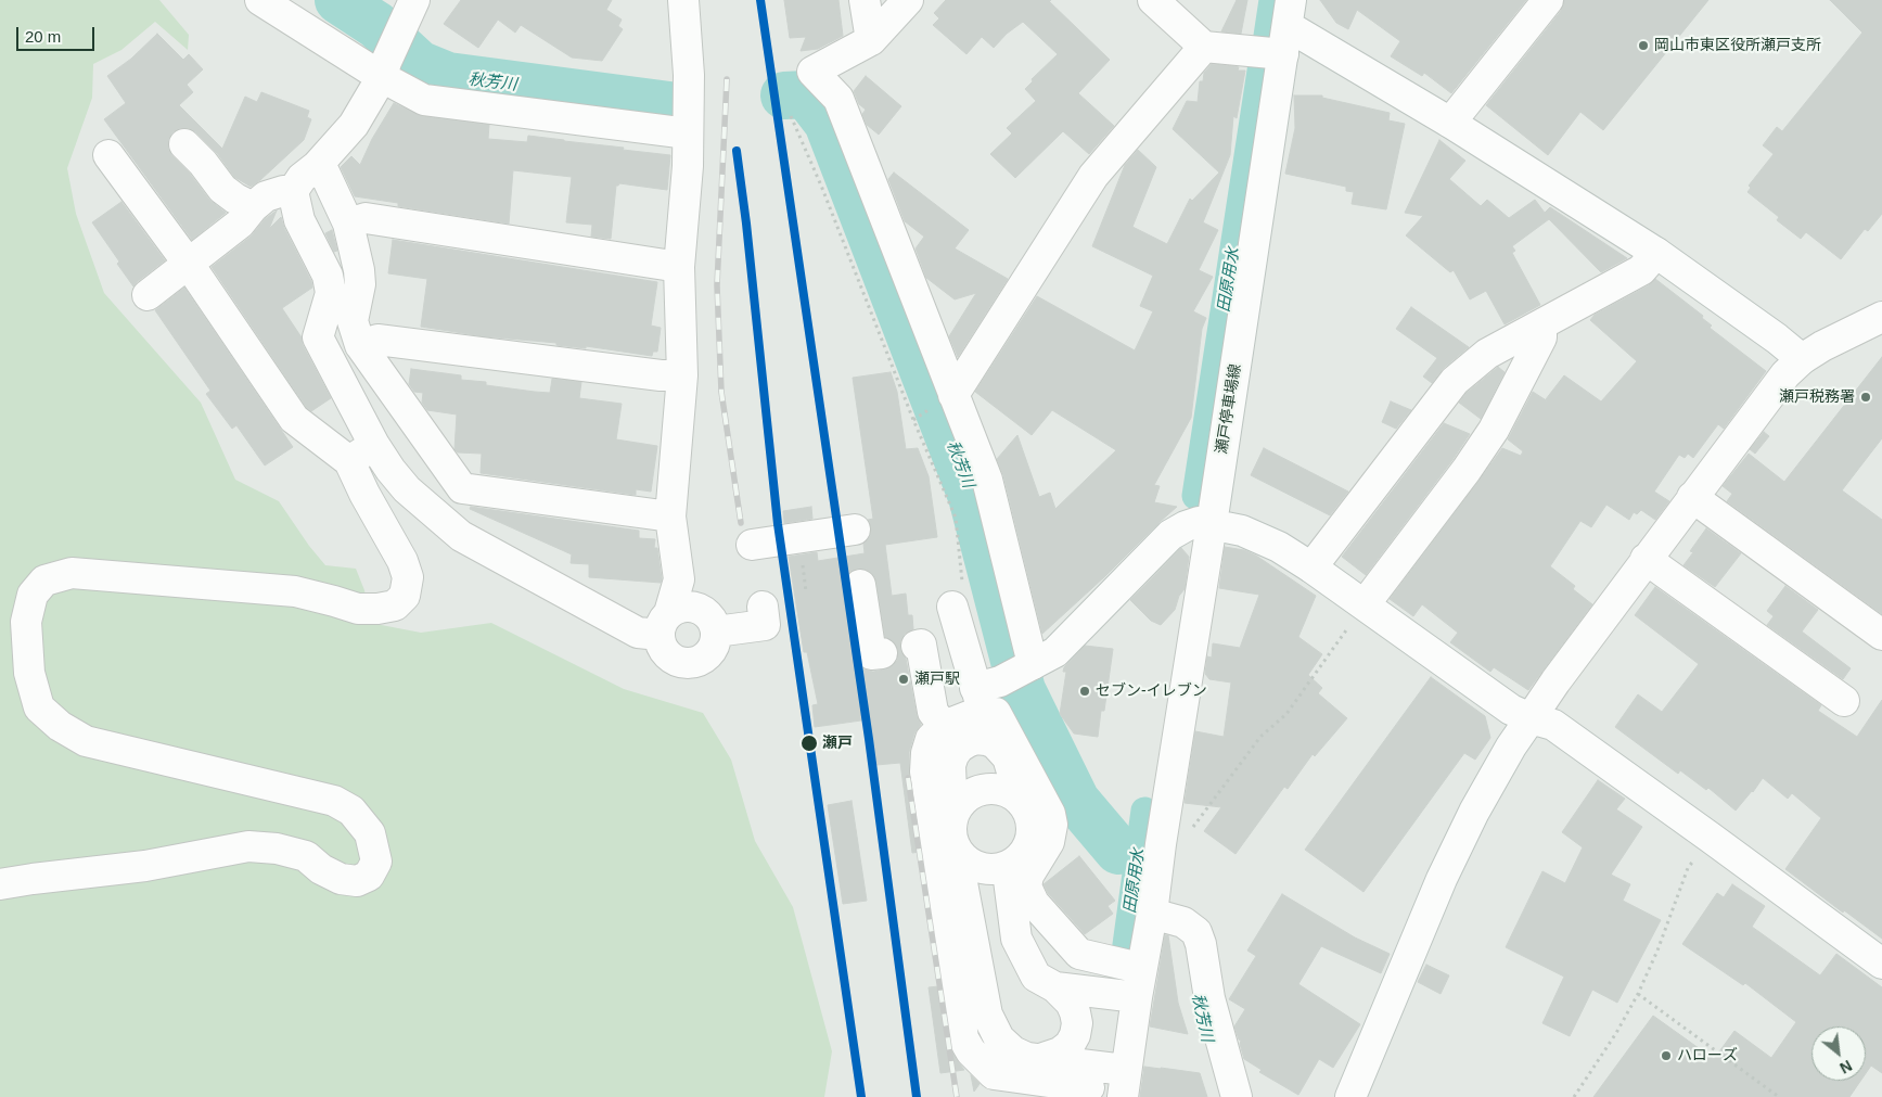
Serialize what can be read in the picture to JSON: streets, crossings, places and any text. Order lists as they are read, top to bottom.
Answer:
{
  "streets": {
    "street": ["瀬戸停車場線"]
  },
  "water": ["秋芳川", "田原用水"],
  "places": [
    "岡山市東区役所瀬戸支所",
    "瀬戸税務署",
    "瀬戸駅",
    "セブン-イレブン",
    "瀬戸",
    "ハローズ"
  ],
  "scale_bar": "20 m",
  "north": "bottom right"
}
